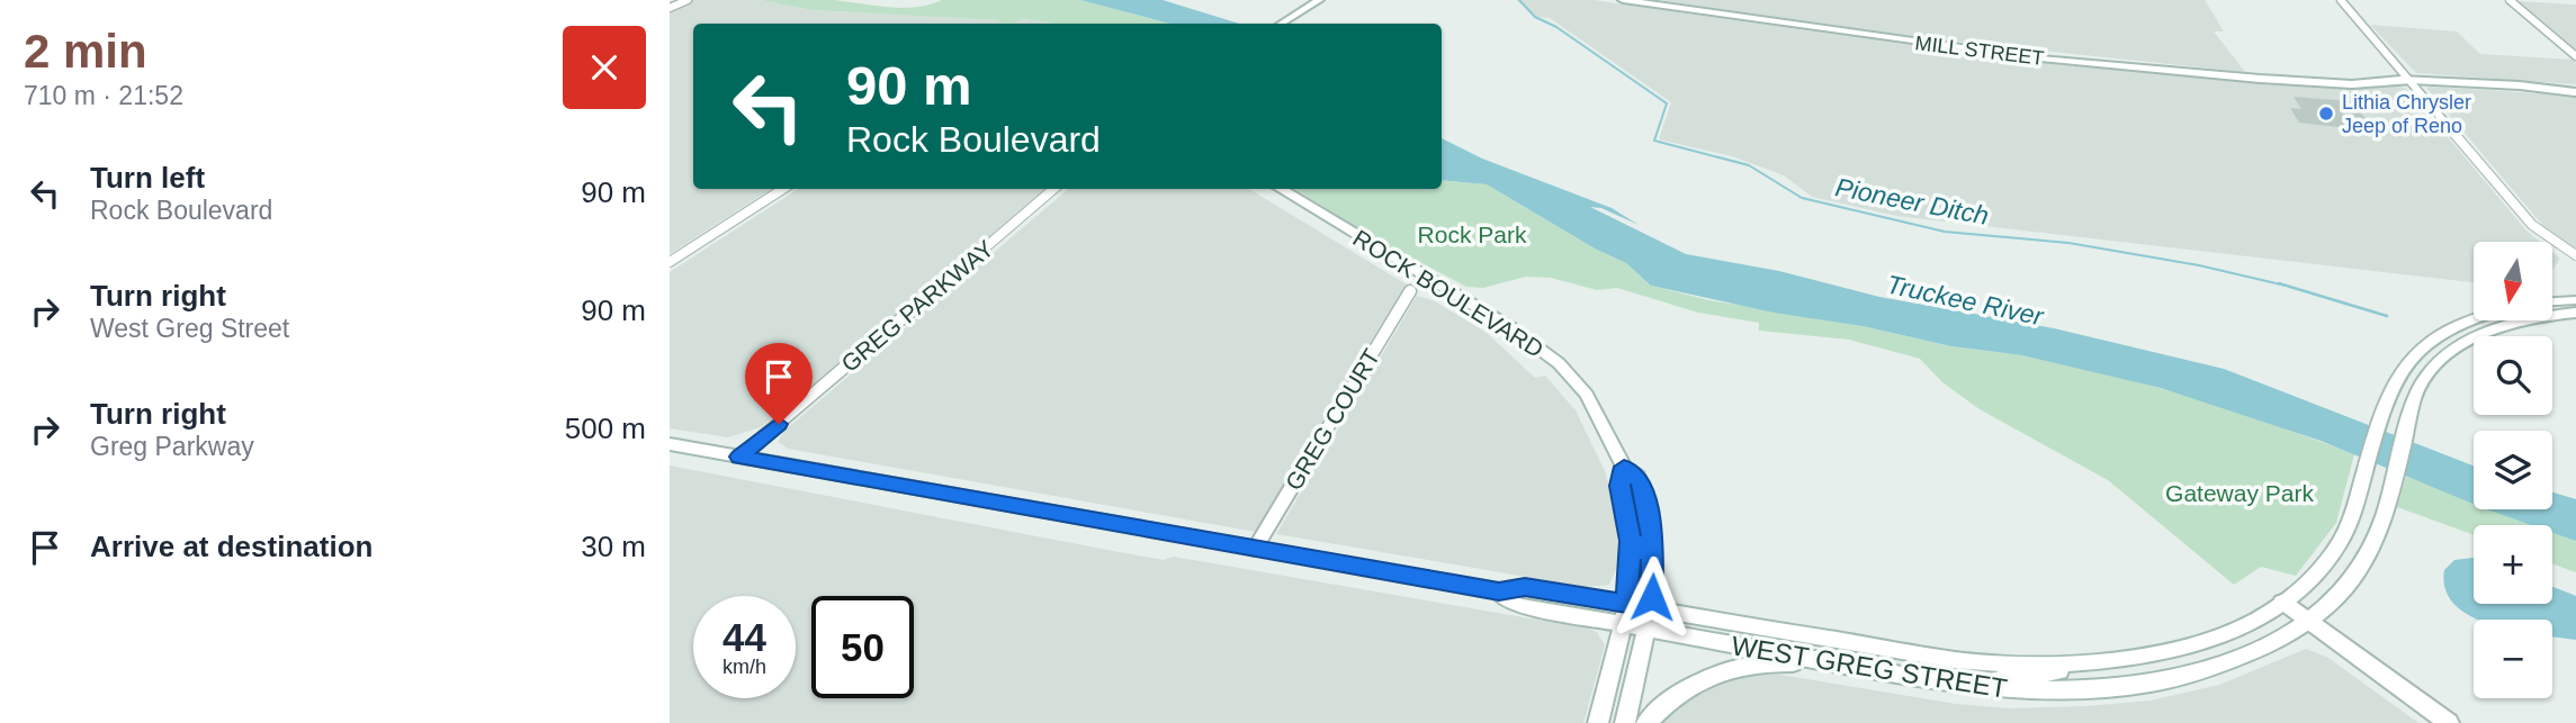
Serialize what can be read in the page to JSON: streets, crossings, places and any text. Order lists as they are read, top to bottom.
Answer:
{
  "streets": {
    "main road": ["MILL STREET", "ROCK BOULEVARD", "WEST GREG STREET"],
    "street": ["GREG PARKWAY", "GREG COURT"]
  },
  "crossings": [
    ["ROCK BOULEVARD", "WEST GREG STREET"],
    ["GREG PARKWAY", "WEST GREG STREET"],
    ["GREG COURT", "WEST GREG STREET"]
  ],
  "water": ["Pioneer Ditch", "Truckee River"],
  "parks": ["Rock Park", "Gateway Park"],
  "places": ["Lithia Chrysler Jeep of Reno"],
  "north": "bottom",
  "page": {
    "heading": ["2 min", "710 m · 21:52"],
    "turn": ["90 m", "Rock Boulevard"],
    "list": [
      {
        "name": "Turn left",
        "note": "Rock Boulevard",
        "value": "90 m"
      },
      {
        "name": "Turn right",
        "note": "West Greg Street",
        "value": "90 m"
      },
      {
        "name": "Turn right",
        "note": "Greg Parkway",
        "value": "500 m"
      },
      {
        "name": "Arrive at destination",
        "value": "30 m"
      }
    ],
    "map_buttons": ["+", "−"],
    "speed": "44 km/h",
    "limit": "50"
  }
}
